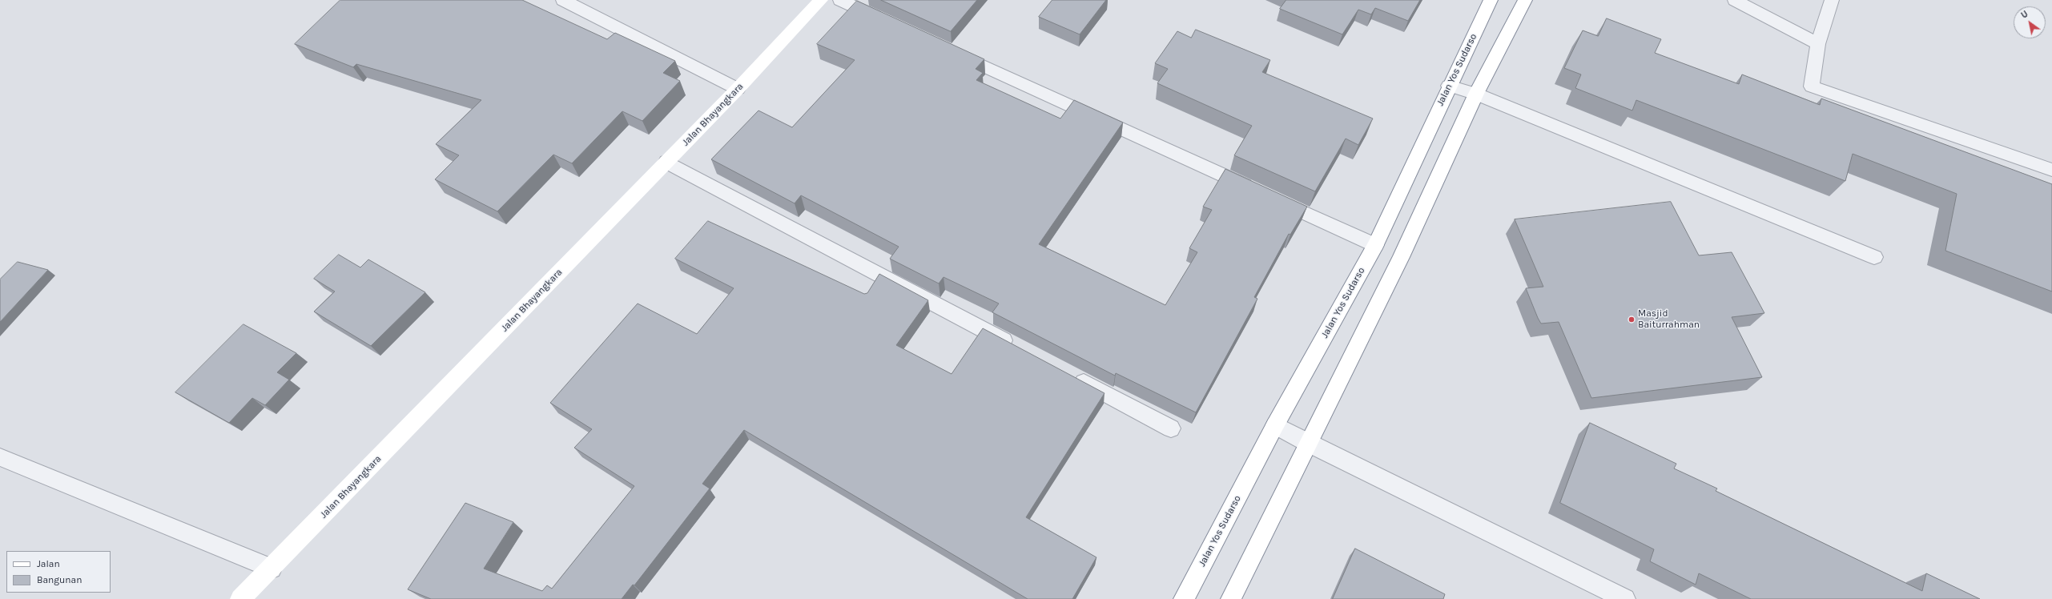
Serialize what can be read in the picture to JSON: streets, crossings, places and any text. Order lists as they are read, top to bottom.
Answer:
{
  "streets": {
    "main road": ["Jalan Yos Sudarso", "Jalan Bhayangkara"]
  },
  "places": ["Masjid Baiturrahman"],
  "legend": ["Jalan", "Bangunan"],
  "north": "top left"
}
